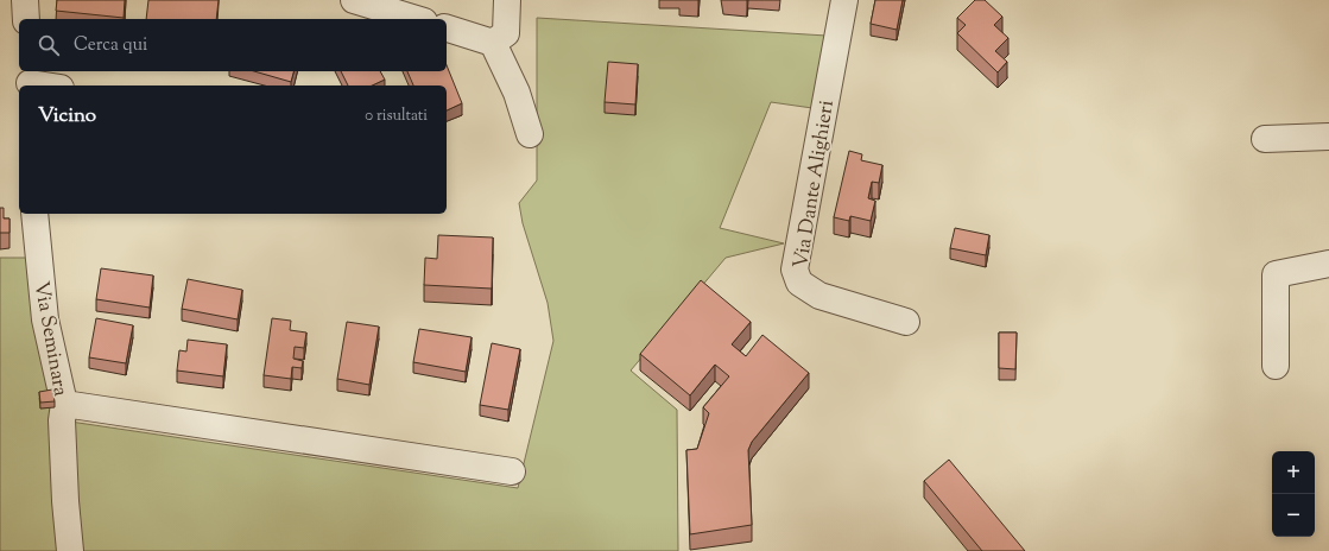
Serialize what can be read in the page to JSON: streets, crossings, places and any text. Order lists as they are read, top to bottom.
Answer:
{
  "streets": {
    "street": ["Via Dante Alighieri", "Via Seminara"]
  },
  "page": {
    "search": "Cerca qui",
    "heading": ["Vicino", "0 risultati"],
    "map_buttons": ["+", "−"]
  }
}
